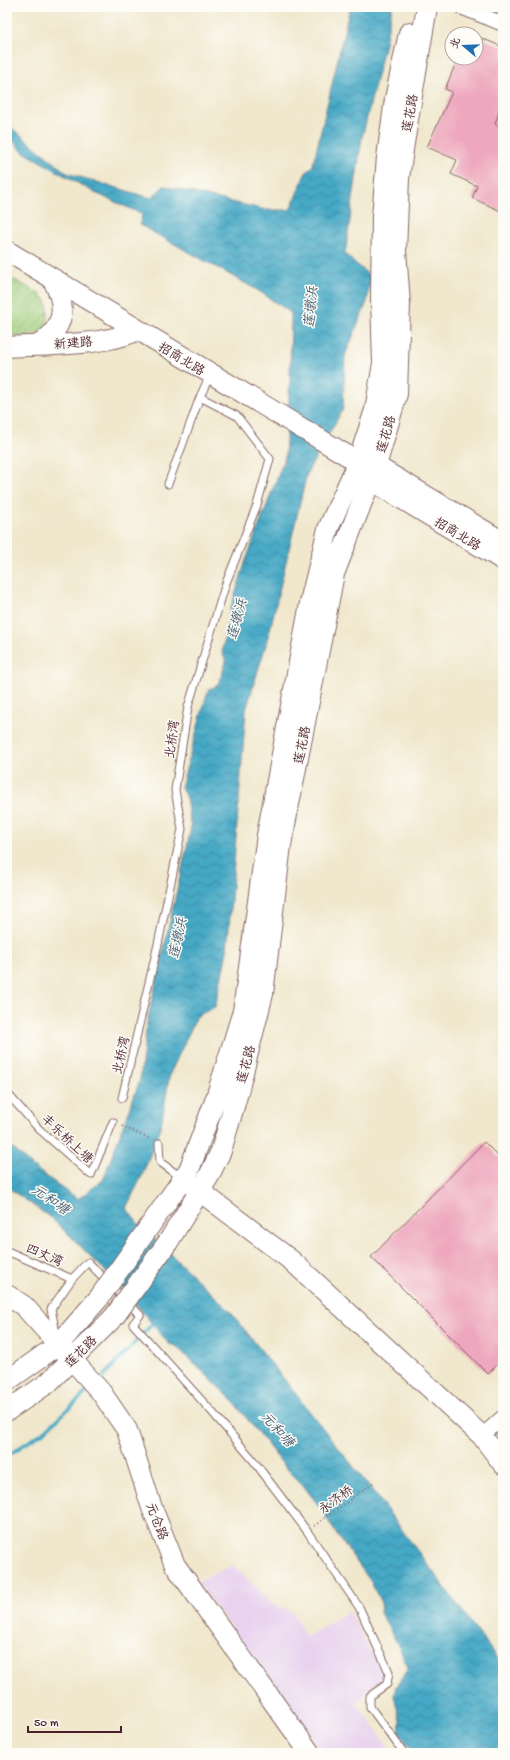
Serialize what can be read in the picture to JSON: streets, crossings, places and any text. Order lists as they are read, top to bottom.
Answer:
{
  "streets": {
    "main road": [
      "莲花路",
      "新建路",
      "招商北路",
      "元仓路"
    ],
    "lane": ["北桥湾", "丰乐桥上塘", "四丈湾"],
    "path": ["永济桥"]
  },
  "crossings": [
    ["莲花路", "招商北路"],
    ["莲花路", "四丈湾"],
    ["莲花路", "元仓路"],
    ["新建路", "招商北路"],
    ["四丈湾", "元仓路"]
  ],
  "water": ["莲墩浜", "元和塘"],
  "scale_bar": "50 m",
  "north": "left"
}
